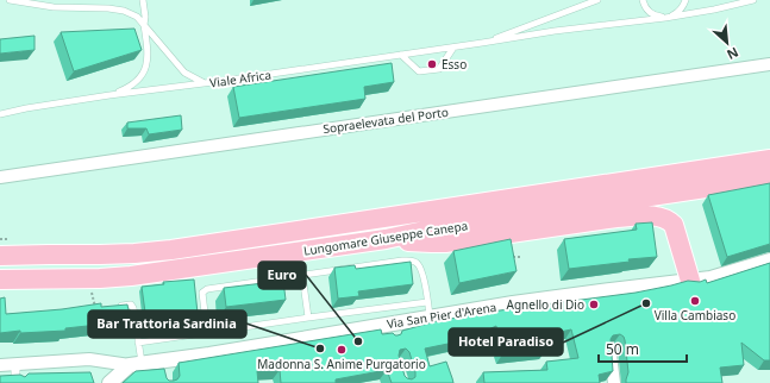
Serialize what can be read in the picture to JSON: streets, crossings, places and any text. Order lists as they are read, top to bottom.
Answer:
{
  "streets": {
    "highway": ["Lungomare Giuseppe Canepa"],
    "street": ["Sopraelevata del Porto", "Via San Pier d'Arena"],
    "lane": ["Viale Africa"]
  },
  "places": [
    "Esso",
    "Villa Cambiaso",
    "Hotel Paradiso",
    "Agnello di Dio",
    "Euro",
    "Bar Trattoria Sardinia",
    "Madonna S. Anime Purgatorio"
  ],
  "scale_bar": "50 m",
  "north": "bottom right"
}
